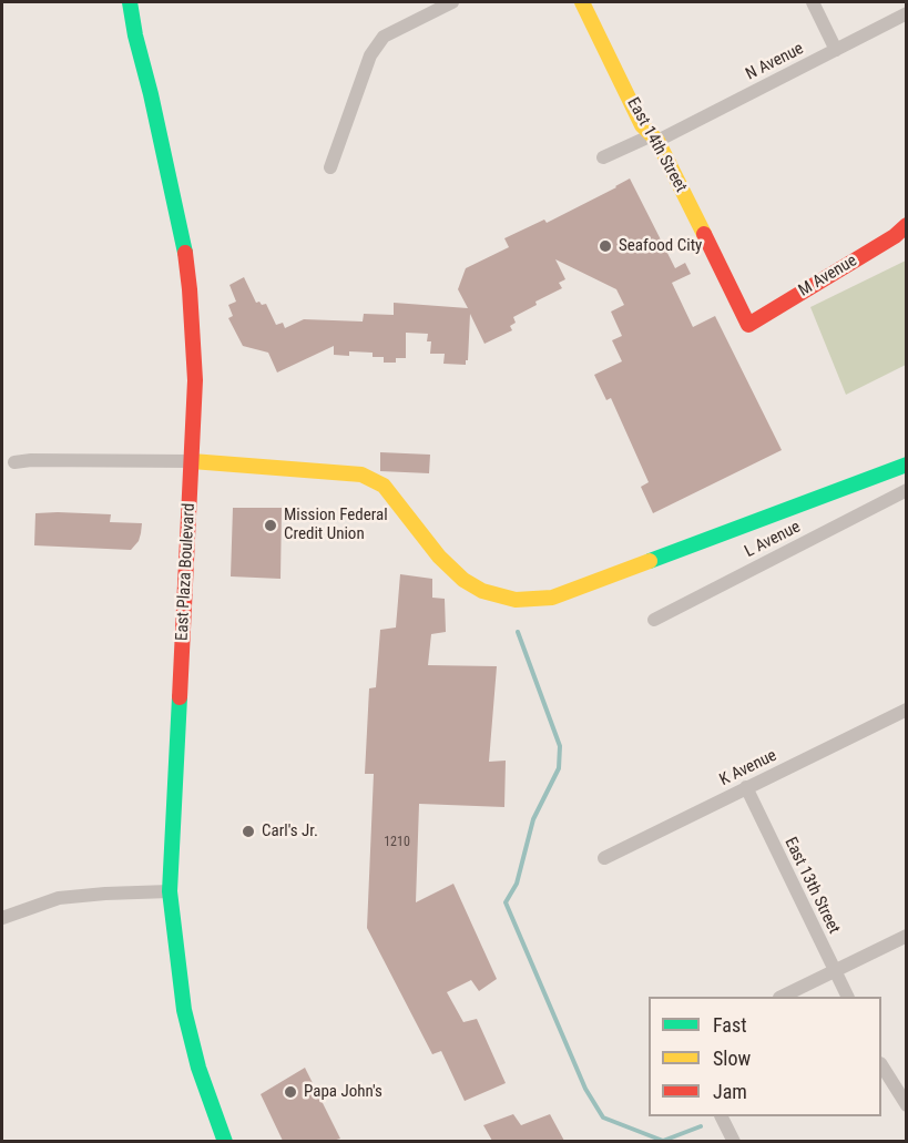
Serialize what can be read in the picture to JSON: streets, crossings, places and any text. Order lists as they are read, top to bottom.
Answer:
{
  "streets": {
    "street": [
      "N Avenue",
      "East 14th Street",
      "M Avenue",
      "L Avenue",
      "East Plaza Boulevard",
      "K Avenue",
      "East 13th Street"
    ]
  },
  "crossings": [
    ["N Avenue", "East 14th Street"],
    ["East 14th Street", "M Avenue"],
    ["K Avenue", "East 13th Street"]
  ],
  "places": [
    "Seafood City",
    "Mission Federal Credit Union",
    "Carl's Jr.",
    "Papa John's"
  ],
  "house_numbers": ["1210"],
  "legend": ["Fast", "Slow", "Jam"]
}
